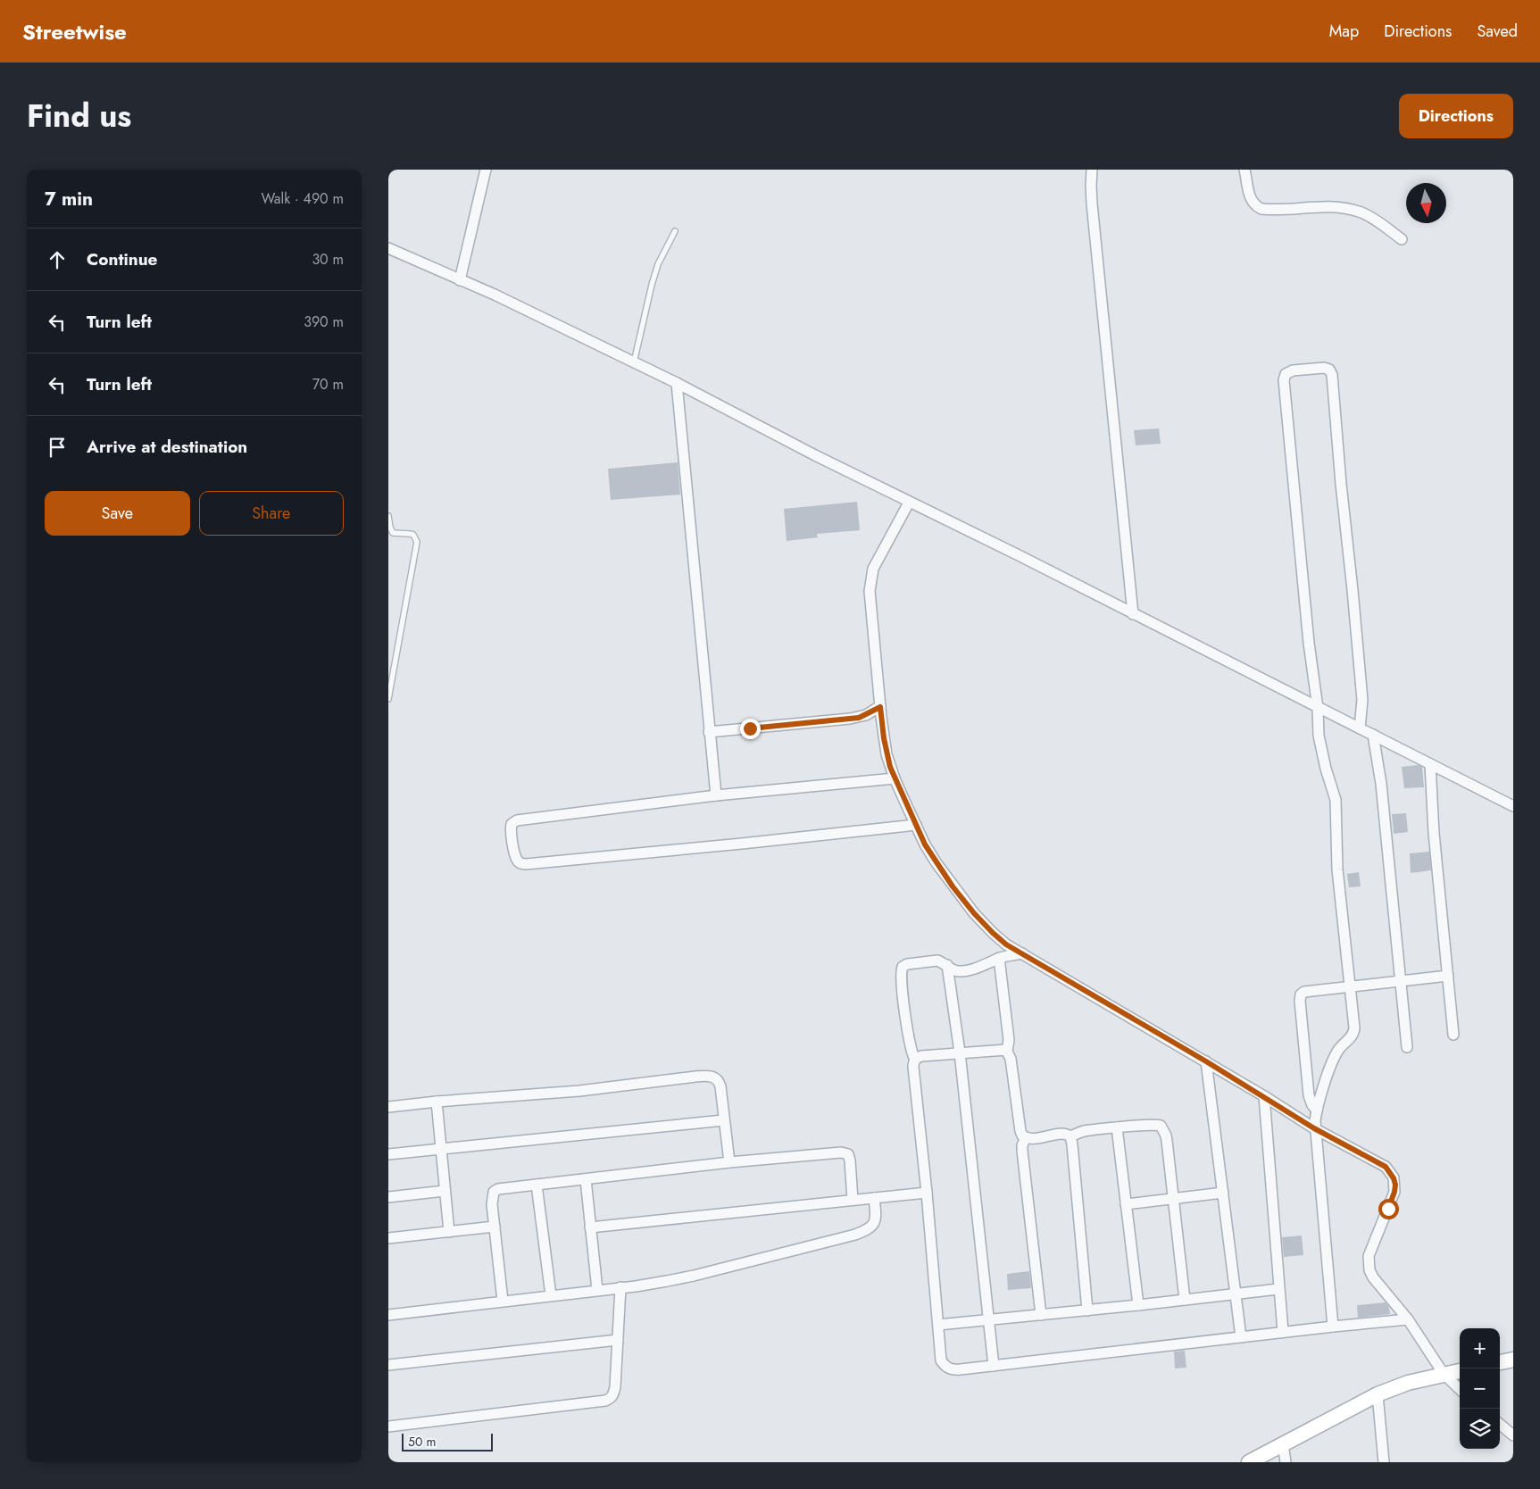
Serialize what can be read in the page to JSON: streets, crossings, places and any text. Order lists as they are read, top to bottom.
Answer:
{
  "scale_bar": "50 m",
  "north": "bottom",
  "page": {
    "header": "Streetwise",
    "nav": ["Map", "Directions", "Saved"],
    "title": "Find us",
    "buttons": [
      "Directions",
      ["Save", "Share"]
    ],
    "heading": ["7 min", "Walk · 490 m"],
    "list": [
      ["Continue", "30 m"],
      ["Turn left", "390 m"],
      ["Turn left", "70 m"],
      "Arrive at destination"
    ],
    "map_buttons": ["+", "−"],
    "scale": "50 m"
  }
}
